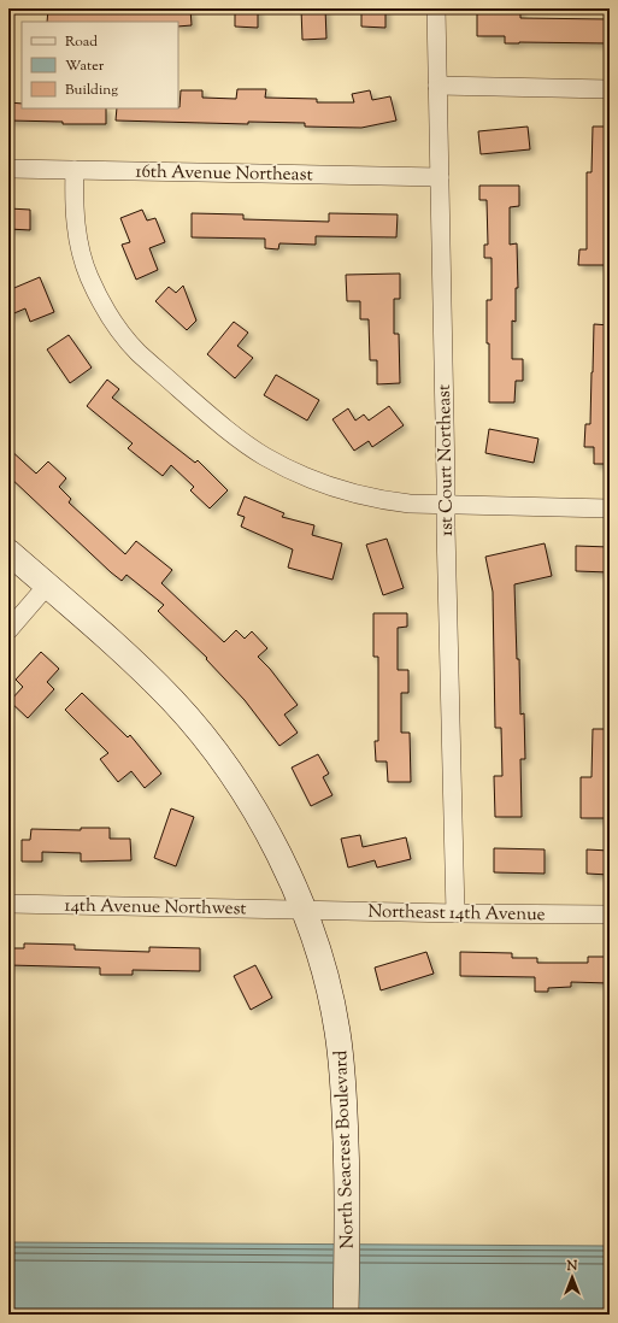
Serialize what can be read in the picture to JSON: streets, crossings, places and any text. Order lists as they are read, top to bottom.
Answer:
{
  "streets": {
    "street": [
      "16th Avenue Northeast",
      "1st Court Northeast",
      "14th Avenue Northwest",
      "Northeast 14th Avenue",
      "North Seacrest Boulevard"
    ]
  },
  "crossings": [
    ["16th Avenue Northeast", "1st Court Northeast"],
    ["1st Court Northeast", "Northeast 14th Avenue"],
    ["14th Avenue Northwest", "Northeast 14th Avenue"],
    ["14th Avenue Northwest", "North Seacrest Boulevard"],
    ["Northeast 14th Avenue", "North Seacrest Boulevard"]
  ],
  "legend": ["Road", "Water", "Building"],
  "north": "top"
}
